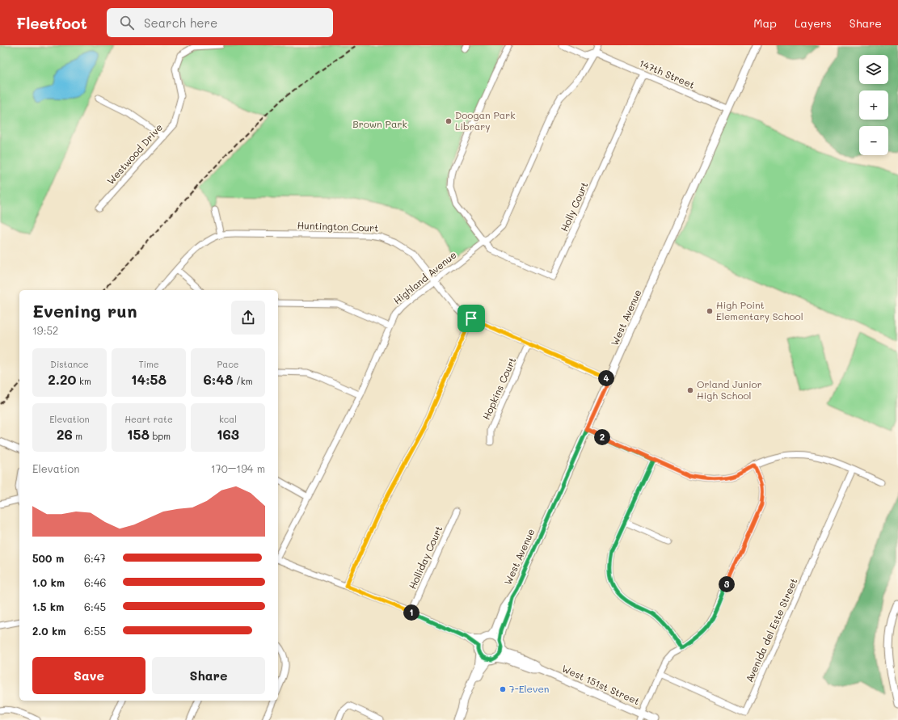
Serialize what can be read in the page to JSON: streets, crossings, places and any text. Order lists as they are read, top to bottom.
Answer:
{
  "streets": {
    "street": [
      "147th Street",
      "Westwood Drive",
      "Holly Court",
      "Huntington Court",
      "Highland Avenue",
      "West Avenue",
      "Hopkins Court",
      "Holliday Court",
      "Avenida del Este Street",
      "West 151st Street"
    ]
  },
  "crossings": [
    ["147th Street", "Holly Court"],
    ["147th Street", "Highland Avenue"],
    ["147th Street", "West Avenue"],
    ["Holly Court", "Highland Avenue"],
    ["Huntington Court", "Highland Avenue"],
    ["Huntington Court", "West Avenue"],
    ["Huntington Court", "Hopkins Court"],
    ["West Avenue", "West 151st Street"]
  ],
  "parks": ["Brown Park"],
  "places": [
    "Doogan Park Library",
    "High Point Elementary School",
    "Orland Junior High School",
    "7-Eleven"
  ],
  "page": {
    "header": "Fleetfoot",
    "search": "Search here",
    "nav": ["Map", "Layers", "Share"],
    "map_buttons": ["+", "−"],
    "heading": ["Evening run", "19:52"],
    "stats": [
      ["Distance", "2.20 km"],
      ["Time", "14:58"],
      ["Pace", "6:48 /km"],
      ["Elevation", "26 m"],
      ["Heart rate", "158 bpm"],
      ["kcal", "163"]
    ],
    "pins": [
      "4",
      "2",
      "3",
      "1"
    ],
    "chart": ["Elevation", "170–194 m"],
    "list": [
      {
        "name": "500 m",
        "note": "6:47"
      },
      {
        "name": "1.0 km",
        "note": "6:46"
      },
      {
        "name": "1.5 km",
        "note": "6:45"
      },
      {
        "name": "2.0 km",
        "note": "6:55"
      }
    ],
    "buttons": ["Save", "Share"]
  }
}
